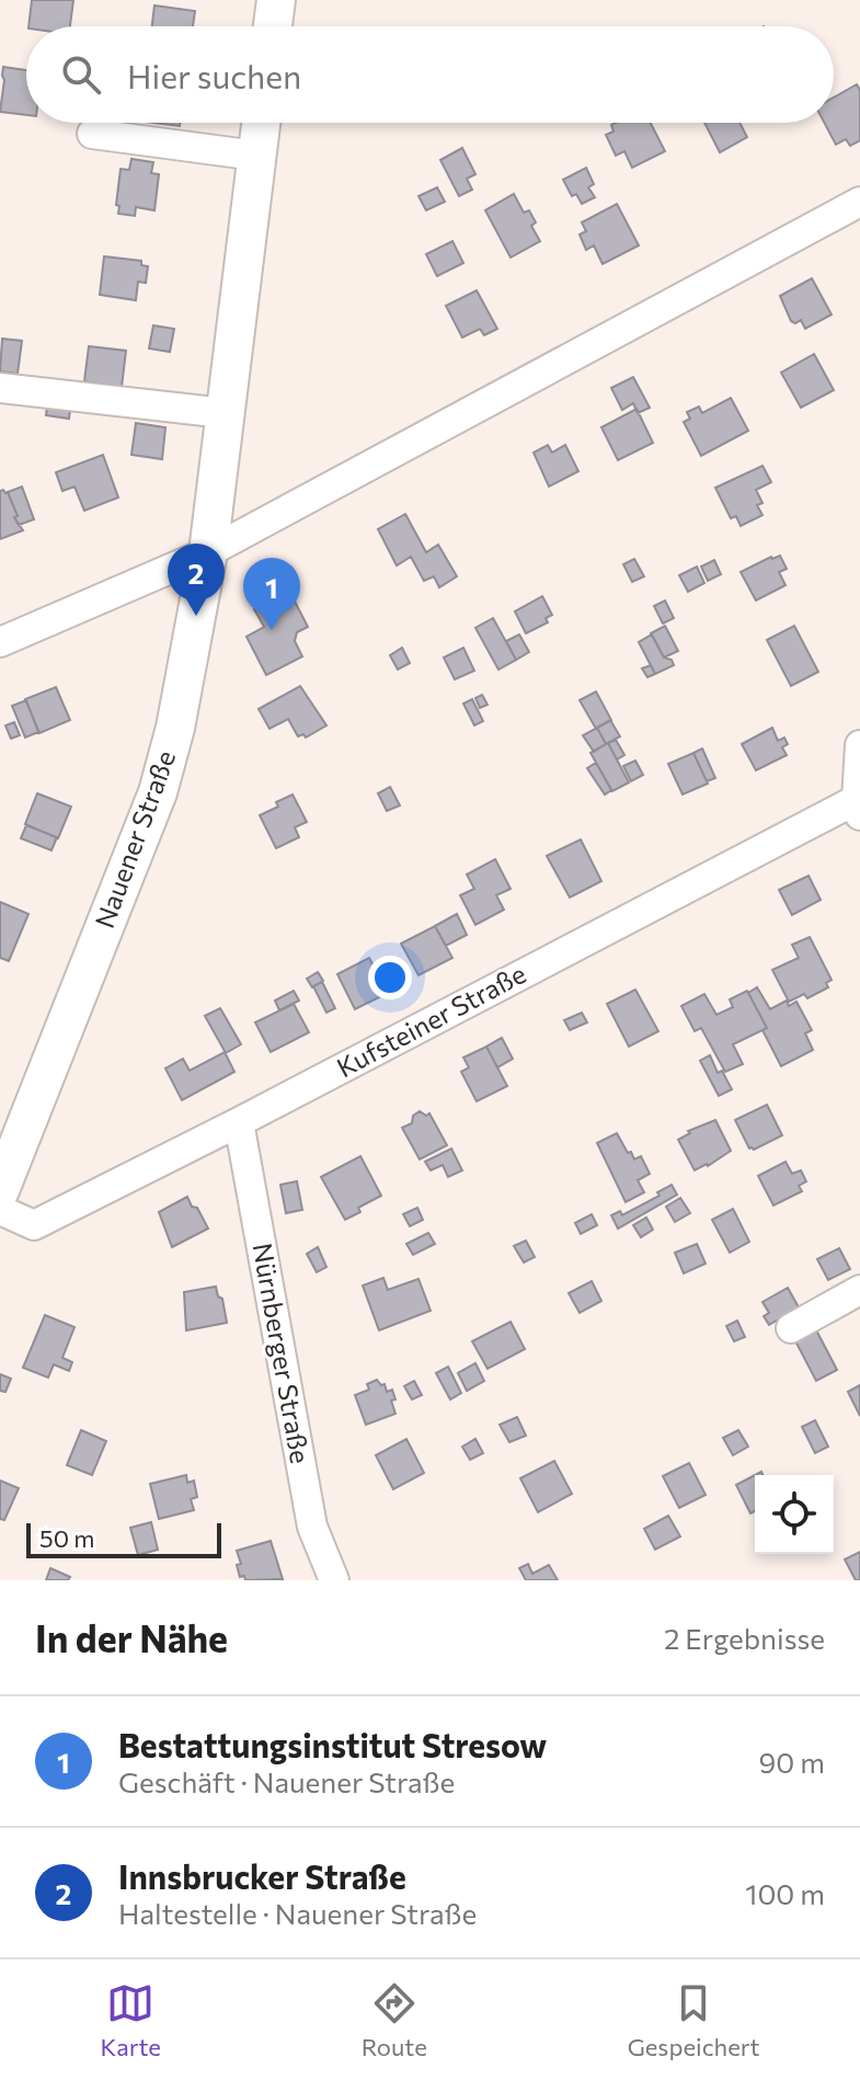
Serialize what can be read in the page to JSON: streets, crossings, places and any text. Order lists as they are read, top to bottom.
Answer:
{
  "streets": {
    "main road": ["Nauener Straße"],
    "street": ["Kufsteiner Straße", "Nürnberger Straße"]
  },
  "crossings": [
    ["Kufsteiner Straße", "Nürnberger Straße"]
  ],
  "scale_bar": "50 m",
  "page": {
    "search": "Hier suchen",
    "pins": ["2", "1"],
    "scale": "50 m",
    "heading": ["In der Nähe", "2 Ergebnisse"],
    "list": [
      {
        "mark": "1",
        "name": "Bestattungsinstitut Stresow",
        "note": "Geschäft · Nauener Straße",
        "value": "90 m"
      },
      {
        "mark": "2",
        "name": "Innsbrucker Straße",
        "note": "Haltestelle · Nauener Straße",
        "value": "100 m"
      }
    ],
    "nav": ["Karte", "Route", "Gespeichert"]
  }
}
